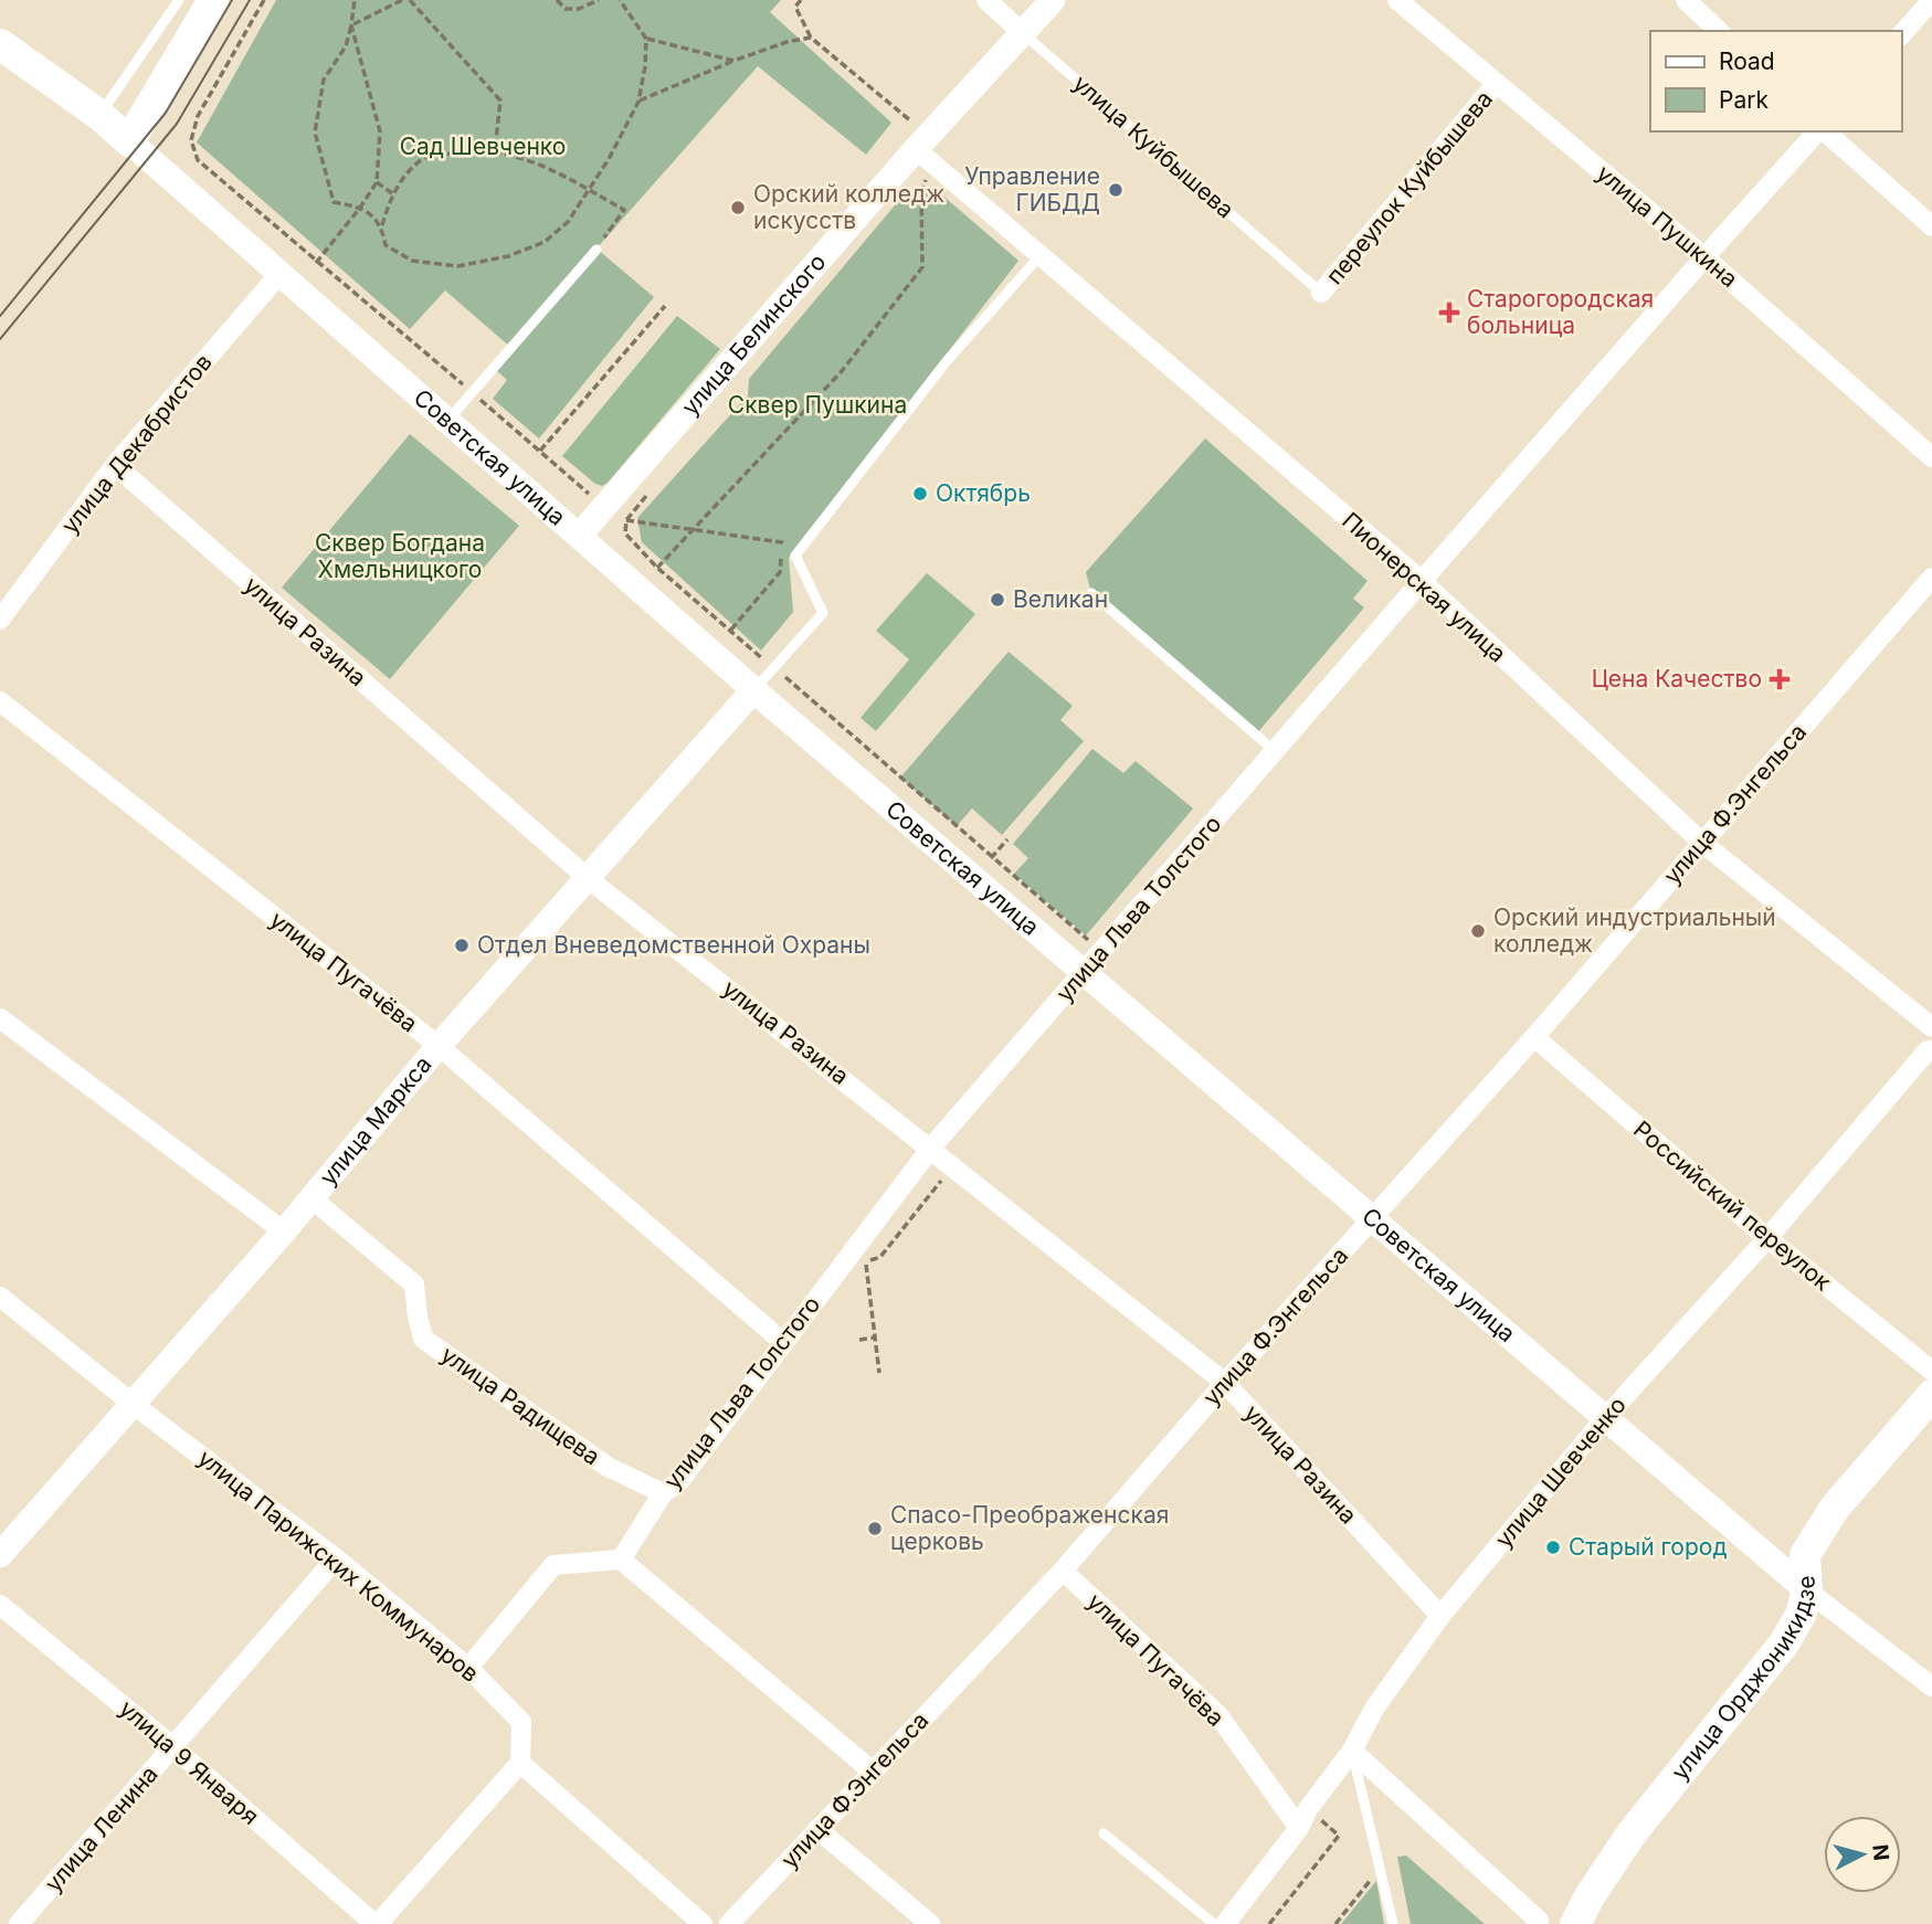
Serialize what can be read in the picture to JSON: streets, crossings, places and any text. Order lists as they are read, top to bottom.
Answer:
{
  "streets": {
    "main road": ["Советская улица", "улица Орджоникидзе"],
    "street": [
      "улица Куйбышева",
      "переулок Куйбышева",
      "улица Пушкина",
      "улица Белинского",
      "улица Декабристов",
      "Пионерская улица",
      "улица Разина",
      "улица Ф.Энгельса",
      "улица Льва Толстого",
      "улица Пугачёва",
      "улица Маркса",
      "Российский переулок",
      "улица Радищева",
      "улица Шевченко",
      "улица Парижских Коммунаров",
      "улица 9 Января",
      "улица Ленина"
    ]
  },
  "crossings": [
    ["улица Куйбышева", "переулок Куйбышева"],
    ["улица Куйбышева", "улица Белинского"],
    ["переулок Куйбышева", "улица Пушкина"],
    ["улица Пушкина", "улица Льва Толстого"],
    ["улица Белинского", "Советская улица"],
    ["улица Белинского", "Пионерская улица"],
    ["улица Декабристов", "Советская улица"],
    ["улица Декабристов", "улица Разина"],
    ["Советская улица", "улица Ф.Энгельса"],
    ["Советская улица", "улица Льва Толстого"],
    ["Советская улица", "улица Маркса"],
    ["Советская улица", "улица Шевченко"],
    ["Советская улица", "улица Орджоникидзе"],
    ["Пионерская улица", "улица Ф.Энгельса"],
    ["Пионерская улица", "улица Льва Толстого"],
    ["улица Разина", "улица Ф.Энгельса"],
    ["улица Разина", "улица Льва Толстого"],
    ["улица Разина", "улица Маркса"],
    ["улица Разина", "улица Шевченко"],
    ["улица Ф.Энгельса", "улица Пугачёва"],
    ["улица Ф.Энгельса", "Российский переулок"],
    ["улица Льва Толстого", "улица Пугачёва"],
    ["улица Льва Толстого", "улица Радищева"],
    ["улица Пугачёва", "улица Маркса"],
    ["улица Пугачёва", "улица Шевченко"],
    ["улица Маркса", "улица Радищева"],
    ["улица Маркса", "улица Парижских Коммунаров"],
    ["Российский переулок", "улица Шевченко"],
    ["улица Парижских Коммунаров", "улица Ленина"],
    ["улица 9 Января", "улица Ленина"]
  ],
  "parks": ["Сад Шевченко", "Сквер Пушкина", "Сквер Богдана Хмельницкого"],
  "places": {
    "other": [
      "Управление ГИБДД",
      "Орский колледж искусств",
      "Октябрь",
      "Великан",
      "Орский индустриальный колледж",
      "Отдел Вневедомственной Охраны",
      "Спасо-Преображенская церковь",
      "Старый город"
    ],
    "health": ["Старогородская больница", "Цена Качество"]
  },
  "legend": ["Road", "Park"],
  "north": "right"
}
